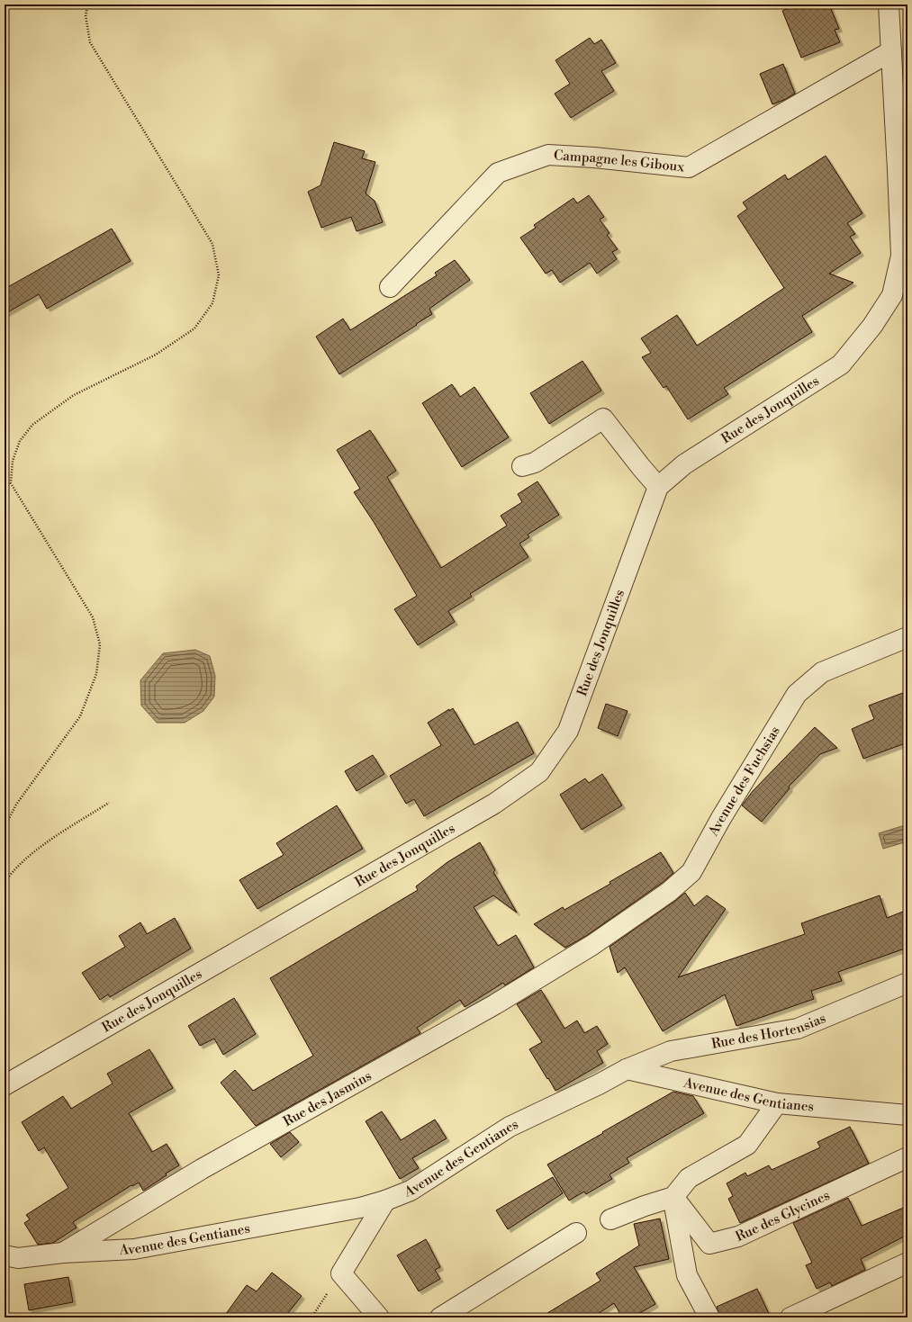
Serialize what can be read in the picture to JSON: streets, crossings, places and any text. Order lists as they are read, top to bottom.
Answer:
{
  "streets": {
    "street": [
      "Campagne les Giboux",
      "Rue des Jonquilles",
      "Avenue des Fuchsias",
      "Rue des Hortensias",
      "Avenue des Gentianes",
      "Rue des Jasmins",
      "Rue des Glycines"
    ]
  },
  "crossings": [
    ["Campagne les Giboux", "Rue des Jonquilles"],
    ["Avenue des Fuchsias", "Rue des Jasmins"],
    ["Rue des Hortensias", "Avenue des Gentianes"],
    ["Avenue des Gentianes", "Rue des Jasmins"]
  ]
}
